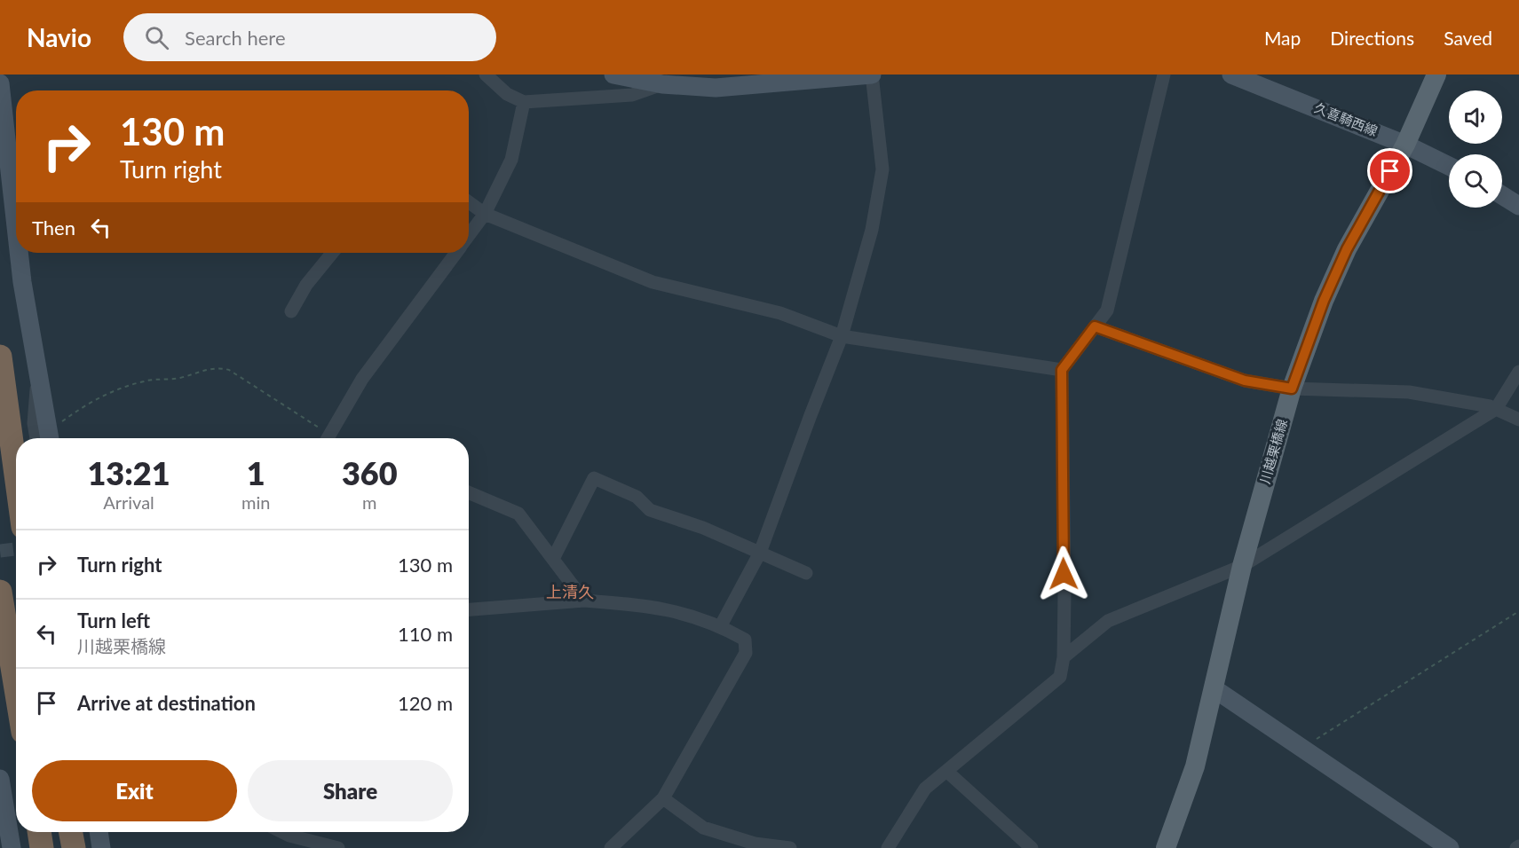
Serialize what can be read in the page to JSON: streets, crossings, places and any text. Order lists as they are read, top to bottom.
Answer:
{
  "streets": {
    "main road": ["川越栗橋線"],
    "street": ["久喜騎西線"]
  },
  "crossings": [
    ["久喜騎西線", "川越栗橋線"]
  ],
  "districts": ["上清久"],
  "page": {
    "header": "Navio",
    "search": "Search here",
    "nav": ["Map", "Directions", "Saved"],
    "turn": ["130 m", "Turn right"],
    "then": "Then",
    "eta": [
      "13:21",
      "Arrival",
      "1",
      "min",
      "360",
      "m"
    ],
    "list": [
      {
        "name": "Turn right",
        "value": "130 m"
      },
      {
        "name": "Turn left",
        "note": "川越栗橋線",
        "value": "110 m"
      },
      {
        "name": "Arrive at destination",
        "value": "120 m"
      }
    ],
    "buttons": ["Exit", "Share"]
  }
}
